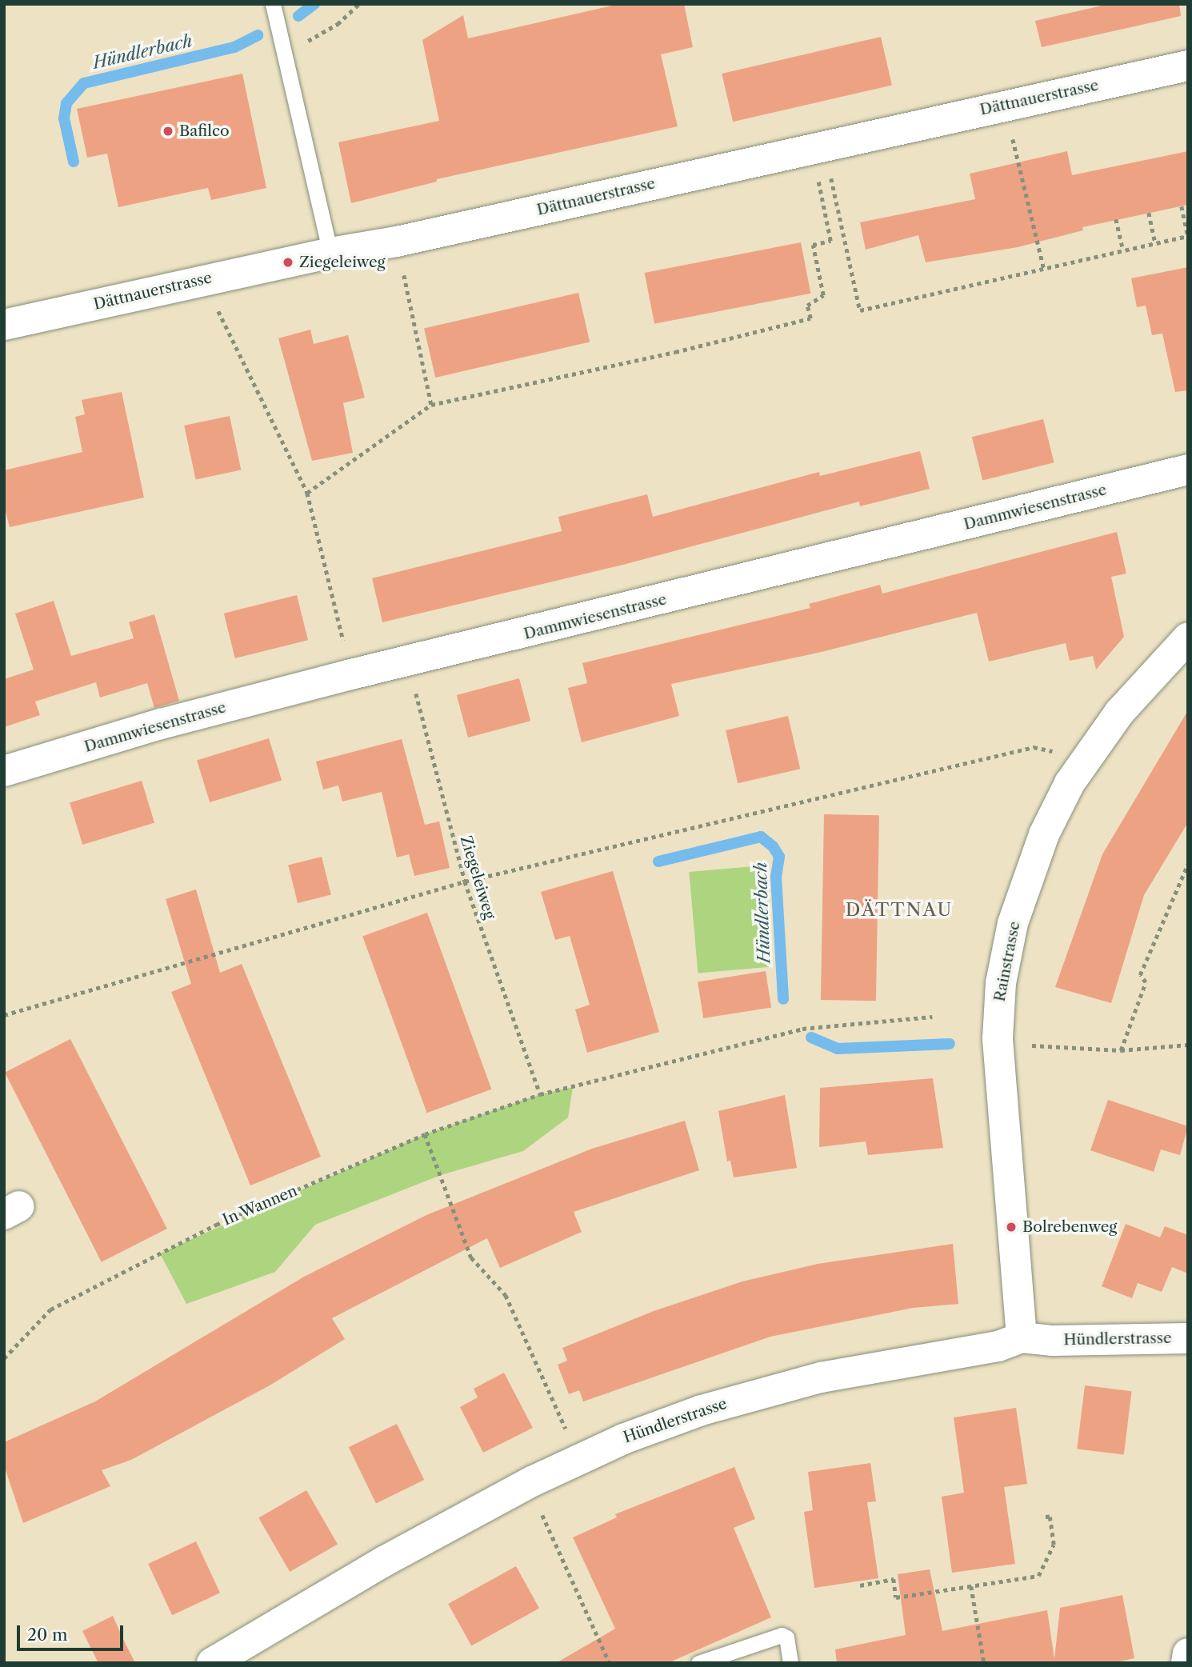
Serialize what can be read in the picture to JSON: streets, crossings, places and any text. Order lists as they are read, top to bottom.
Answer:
{
  "streets": {
    "street": [
      "Dättnauerstrasse",
      "Dammwiesenstrasse",
      "Rainstrasse",
      "Hündlerstrasse"
    ],
    "path": ["Ziegeleiweg", "In Wannen"]
  },
  "crossings": [
    ["Dammwiesenstrasse", "Ziegeleiweg"],
    ["Ziegeleiweg", "In Wannen"],
    ["Rainstrasse", "Hündlerstrasse"]
  ],
  "districts": ["DÄTTNAU"],
  "water": ["Hündlerbach"],
  "places": ["Bafilco", "Ziegeleiweg", "Bolrebenweg"],
  "scale_bar": "20 m"
}
